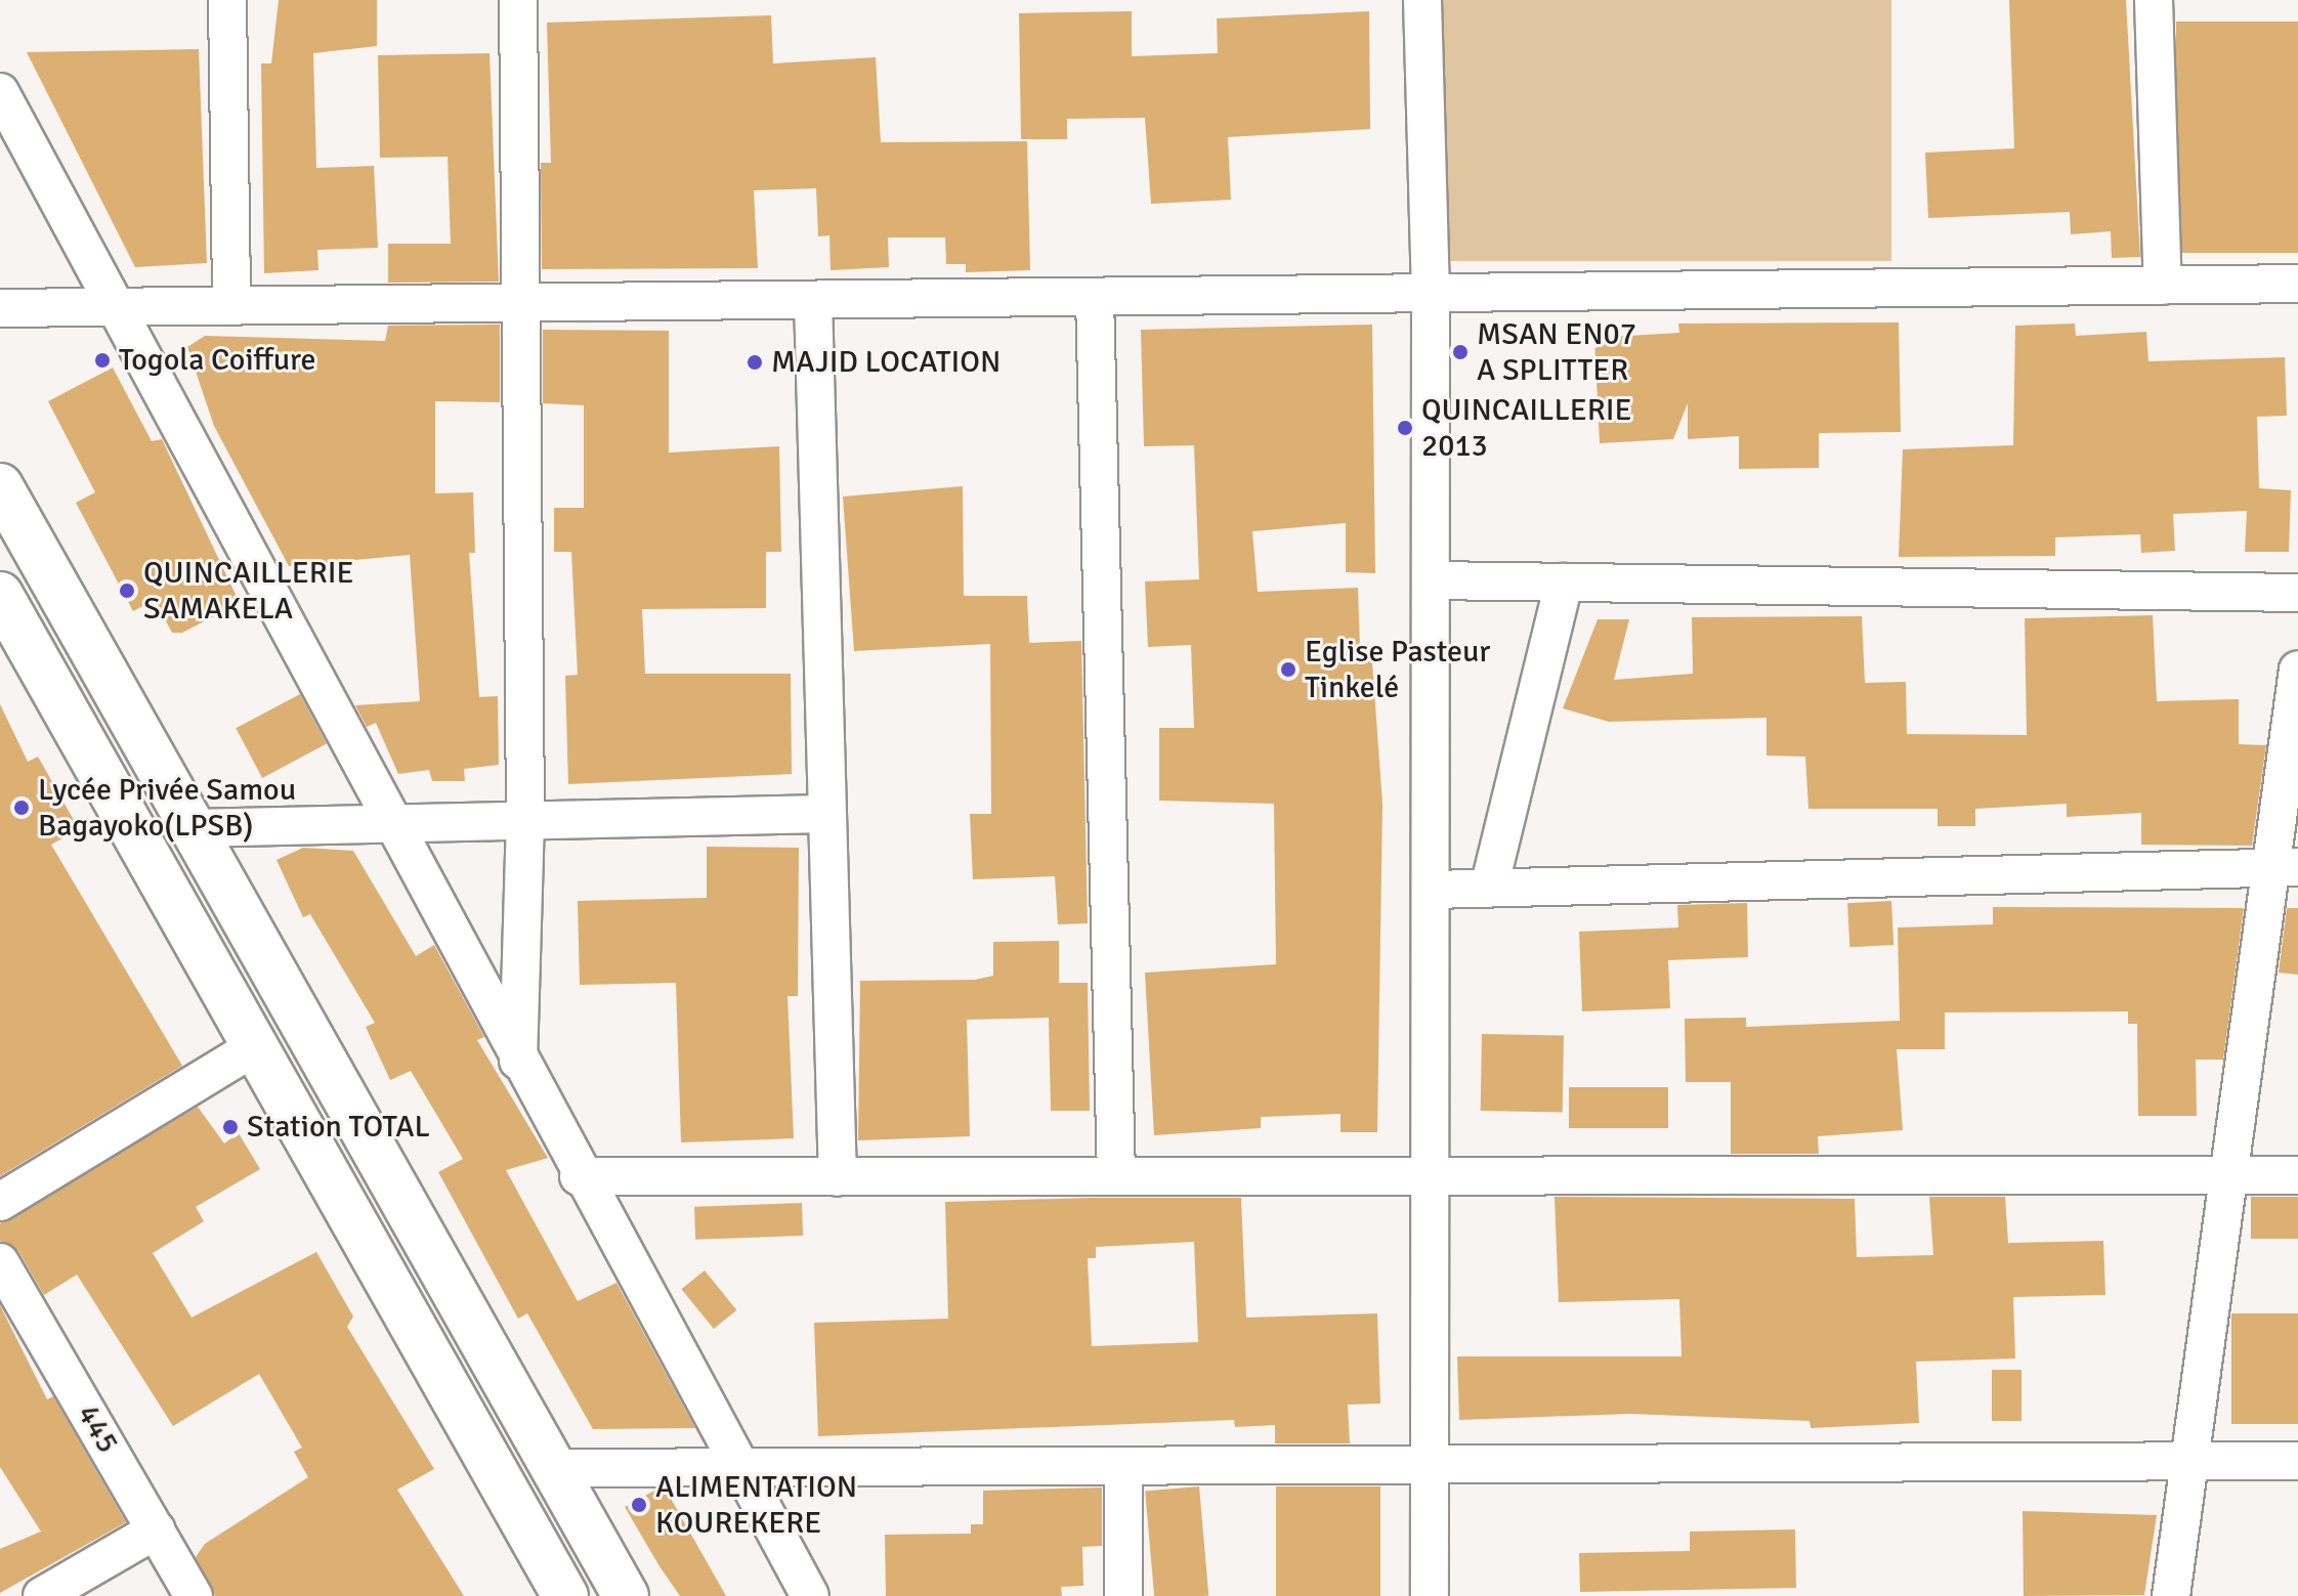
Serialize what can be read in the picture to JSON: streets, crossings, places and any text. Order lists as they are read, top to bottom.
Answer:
{
  "streets": {
    "street": ["445"]
  },
  "places": [
    "MSAN EN07 A SPLITTER",
    "Togola Coiffure",
    "MAJID LOCATION",
    "QUINCAILLERIE 2013",
    "QUINCAILLERIE SAMAKELA",
    "Eglise Pasteur Tinkelé",
    "Lycée Privée Samou Bagayoko(LPSB)",
    "Station TOTAL",
    "ALIMENTATION KOUREKERE"
  ]
}
